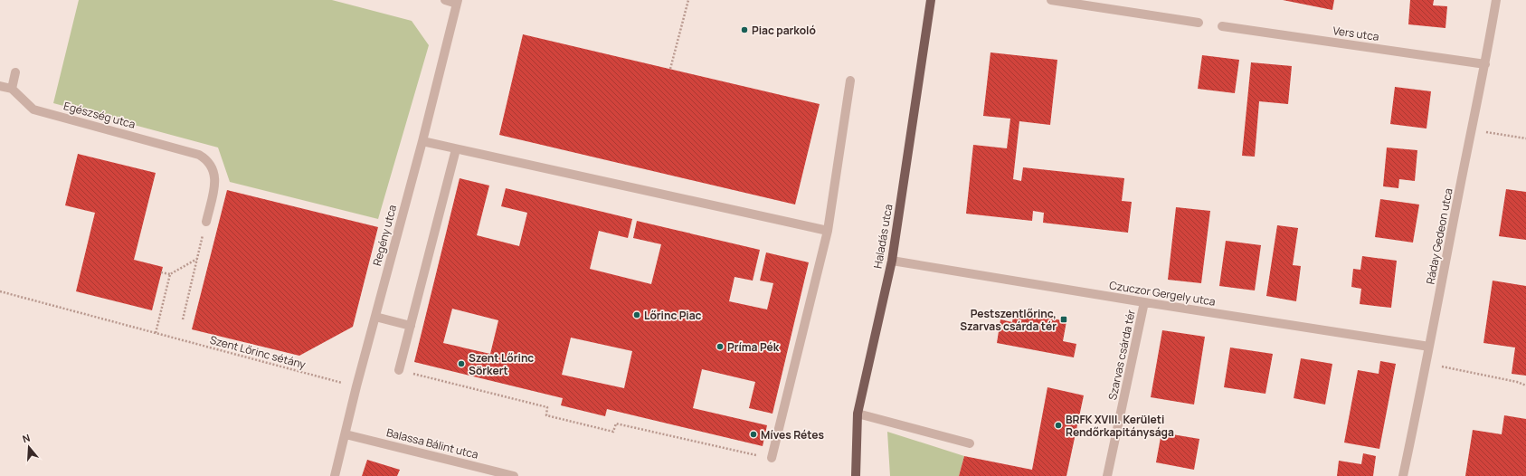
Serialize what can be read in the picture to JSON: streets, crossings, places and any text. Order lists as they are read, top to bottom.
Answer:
{
  "streets": {
    "main road": ["Haladás utca"],
    "street": [
      "Vers utca",
      "Egészség utca",
      "Regény utca",
      "Ráday Gedeon utca",
      "Czuczor Gergely utca",
      "Szarvas csárda tér",
      "Balassa Bálint utca"
    ],
    "path": ["Szent Lőrinc sétány"]
  },
  "crossings": [
    ["Vers utca", "Ráday Gedeon utca"],
    ["Regény utca", "Szent Lőrinc sétány"],
    ["Regény utca", "Balassa Bálint utca"],
    ["Haladás utca", "Czuczor Gergely utca"],
    ["Ráday Gedeon utca", "Czuczor Gergely utca"],
    ["Czuczor Gergely utca", "Szarvas csárda tér"]
  ],
  "places": {
    "other": [
      "Piac parkoló",
      "Lőrinc Piac",
      "Príma Pék",
      "Szent Lőrinc Sörkert",
      "BRFK XVIII. Kerületi Rendőrkapitánysága",
      "Míves Rétes"
    ],
    "transit": ["Pestszentlőrinc, Szarvas csárda tér"]
  },
  "north": "top"
}
